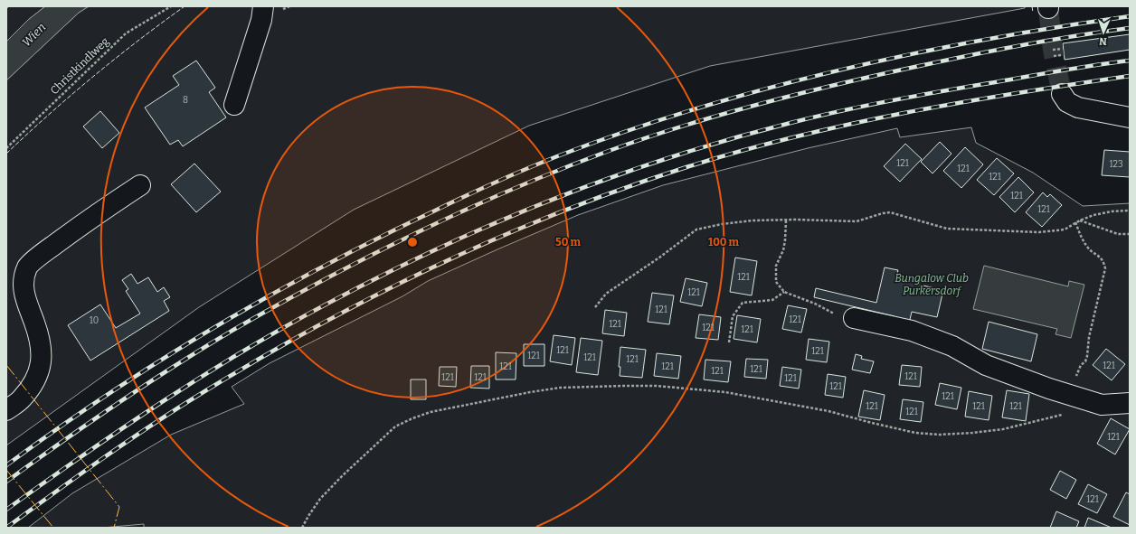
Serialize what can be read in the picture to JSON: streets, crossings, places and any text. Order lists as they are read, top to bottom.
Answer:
{
  "streets": {
    "path": ["Christkindlweg"]
  },
  "water": ["Wien"],
  "parks": ["Bungalow Club Purkersdorf"],
  "house_numbers": [
    "8",
    "121",
    "123",
    "121",
    "121",
    "121",
    "121",
    "121",
    "121",
    "121",
    "121",
    "10",
    "121",
    "121",
    "121",
    "121",
    "121",
    "121",
    "121",
    "121",
    "121",
    "121",
    "121",
    "121",
    "121",
    "121",
    "121",
    "121",
    "121",
    "121",
    "121",
    "121",
    "121",
    "121",
    "121",
    "121",
    "121"
  ],
  "north": "bottom",
  "rings": ["50 m", "100 m"]
}
